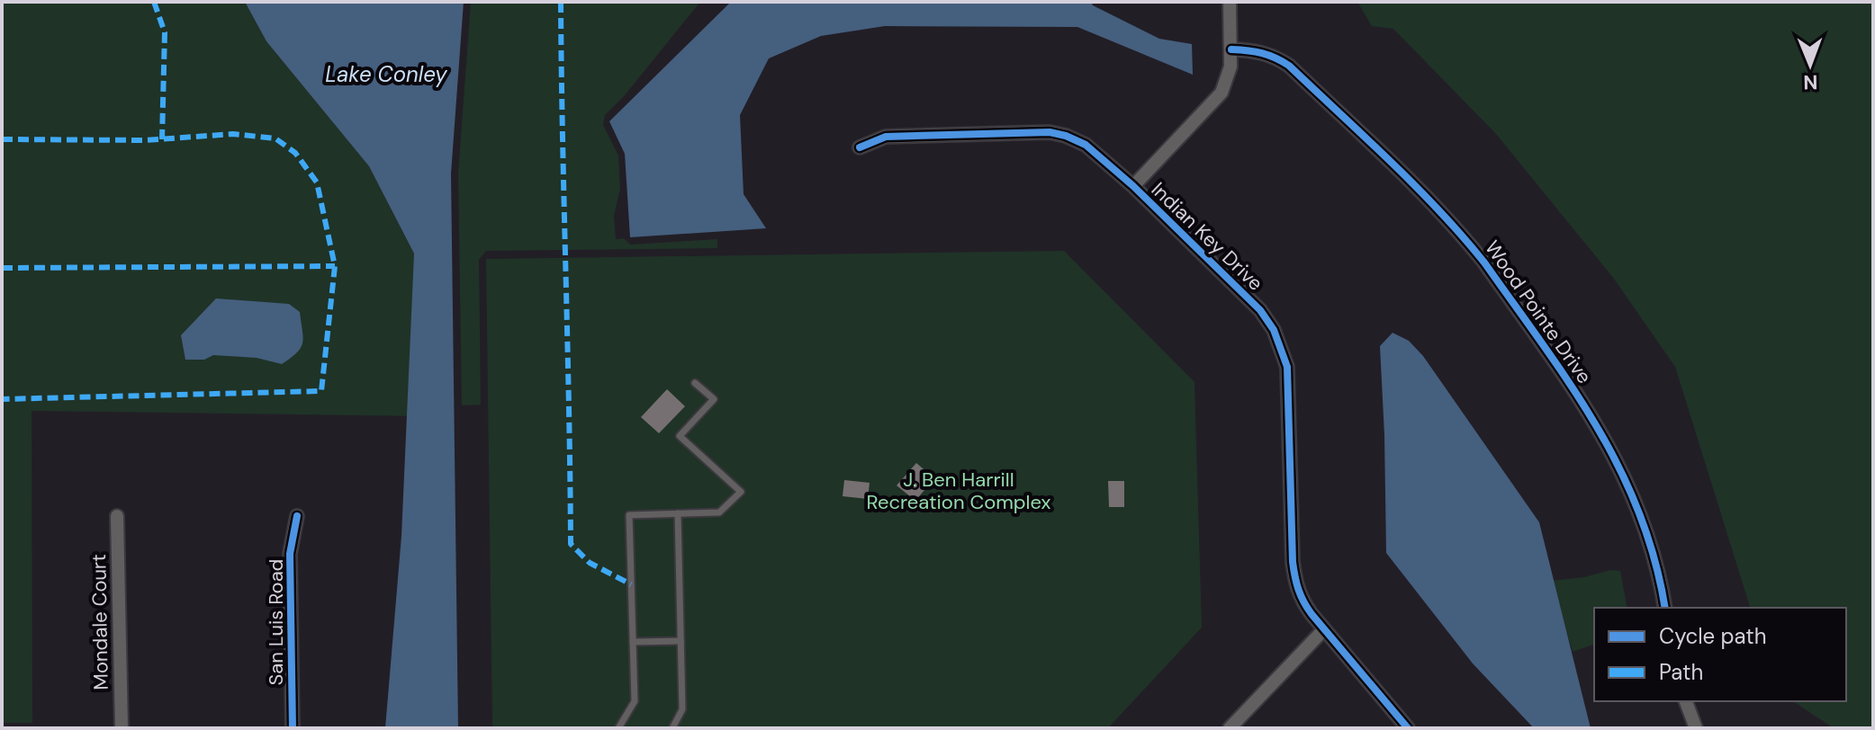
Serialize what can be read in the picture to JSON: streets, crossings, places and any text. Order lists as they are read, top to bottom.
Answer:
{
  "streets": {
    "street": [
      "Indian Key Drive",
      "Wood Pointe Drive",
      "Mondale Court",
      "San Luis Road"
    ]
  },
  "water": ["Lake Conley"],
  "parks": ["J. Ben Harrill Recreation Complex"],
  "legend": ["Cycle path", "Path"],
  "north": "bottom"
}
